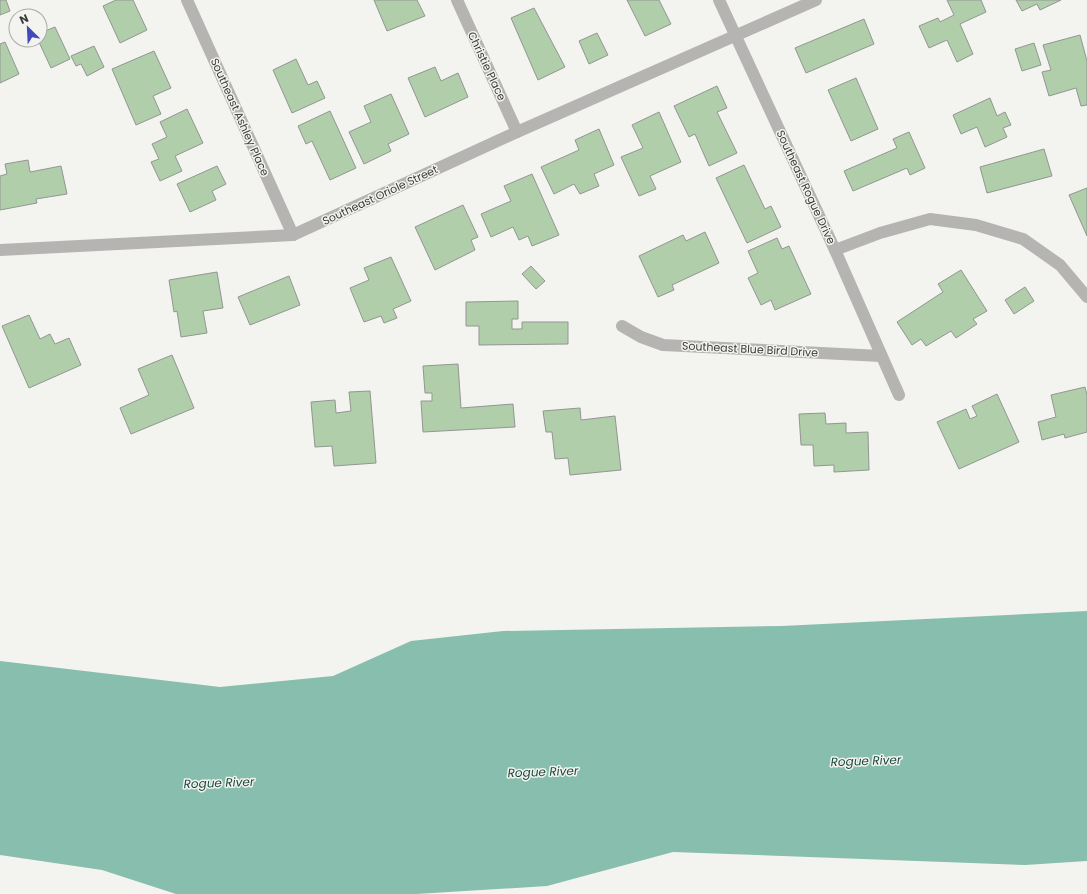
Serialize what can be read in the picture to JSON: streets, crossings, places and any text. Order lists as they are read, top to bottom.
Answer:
{
  "streets": {
    "street": [
      "Christie Place",
      "Southeast Ashley Place",
      "Southeast Rogue Drive",
      "Southeast Oriole Street",
      "Southeast Blue Bird Drive"
    ]
  },
  "crossings": [
    ["Christie Place", "Southeast Oriole Street"],
    ["Southeast Ashley Place", "Southeast Oriole Street"],
    ["Southeast Rogue Drive", "Southeast Oriole Street"]
  ],
  "water": ["Rogue River"],
  "north": "top left"
}
